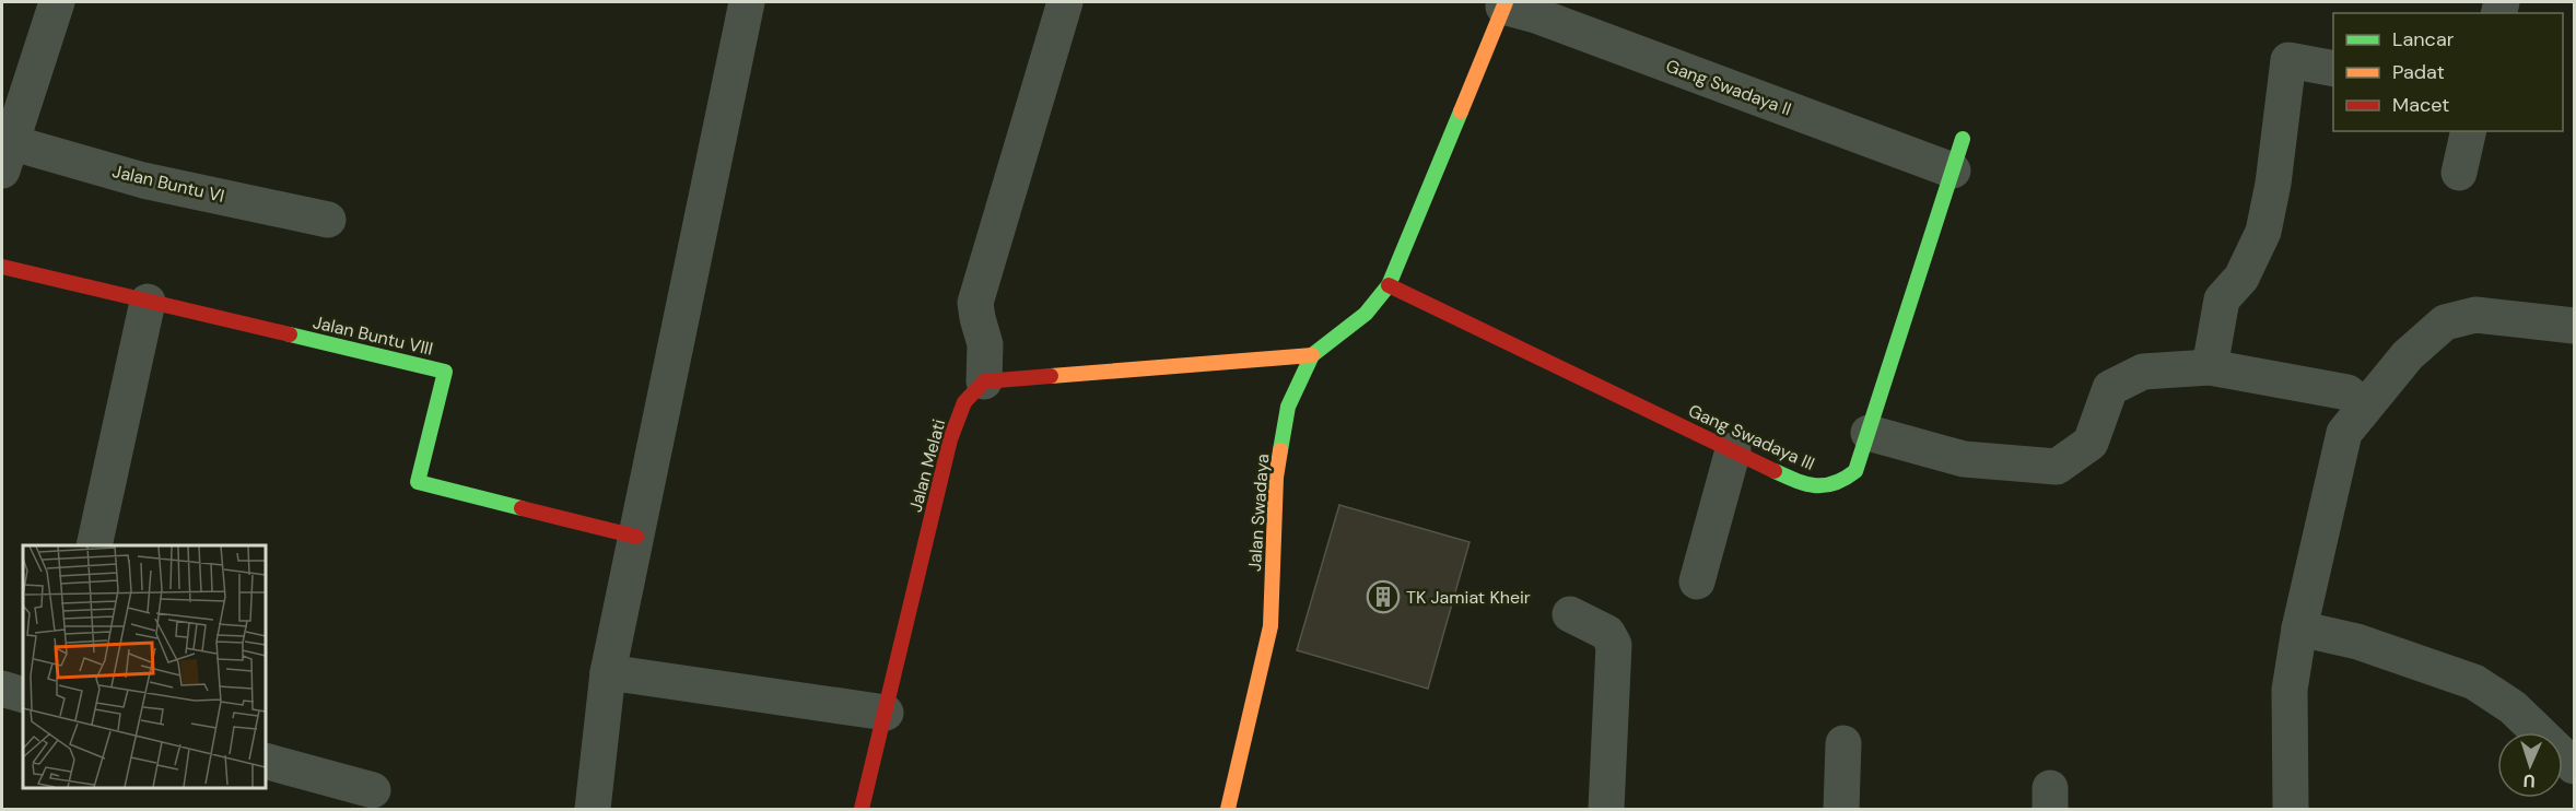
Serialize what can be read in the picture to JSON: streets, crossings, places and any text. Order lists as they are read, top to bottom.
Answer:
{
  "streets": {
    "street": [
      "Gang Swadaya II",
      "Jalan Buntu VI",
      "Jalan Buntu VIII",
      "Gang Swadaya III",
      "Jalan Melati",
      "Jalan Swadaya"
    ]
  },
  "crossings": [
    ["Gang Swadaya II", "Gang Swadaya III"],
    ["Gang Swadaya II", "Jalan Swadaya"],
    ["Gang Swadaya III", "Jalan Swadaya"]
  ],
  "places": {
    "building": ["TK Jamiat Kheir"]
  },
  "legend": ["Lancar", "Padat", "Macet"],
  "north": "bottom"
}
